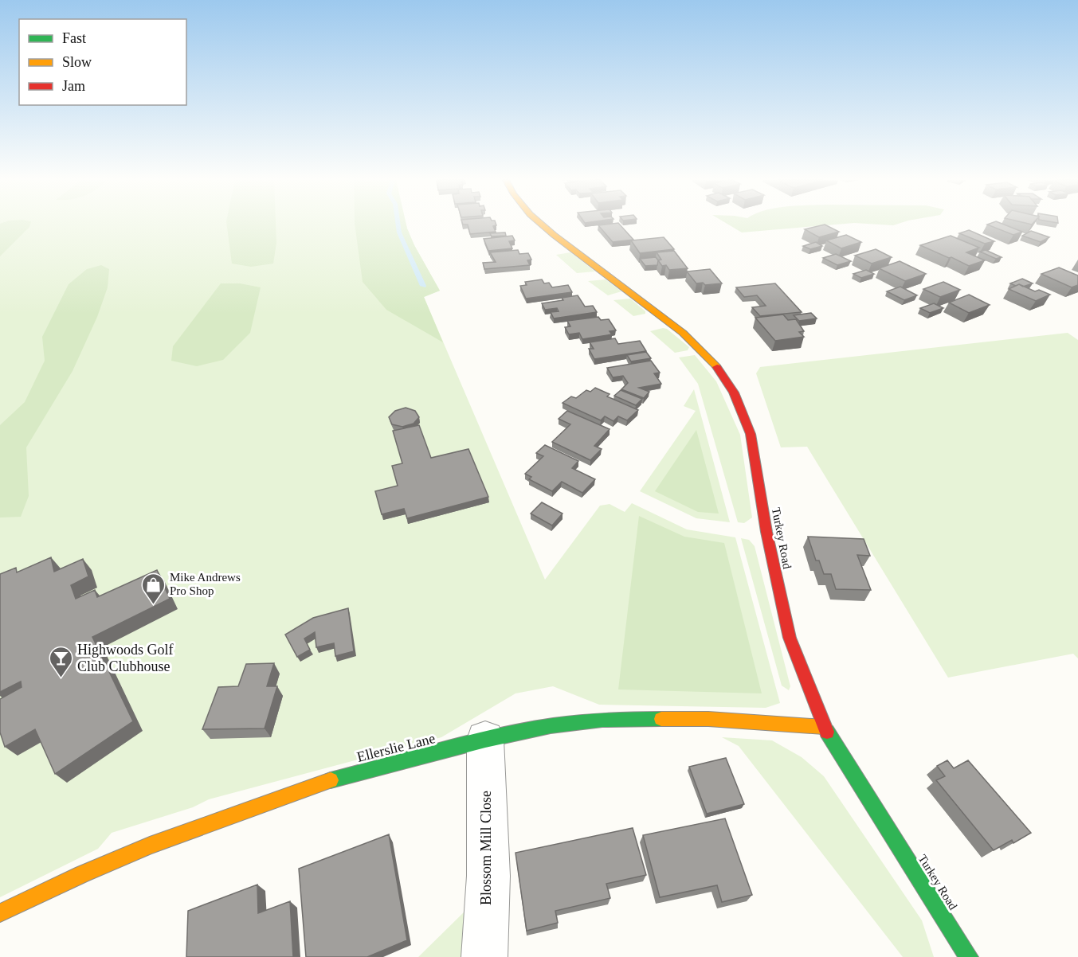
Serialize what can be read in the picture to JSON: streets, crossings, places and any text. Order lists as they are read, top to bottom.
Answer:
{
  "streets": {
    "street": ["Turkey Road", "Ellerslie Lane", "Blossom Mill Close"]
  },
  "crossings": [
    ["Turkey Road", "Ellerslie Lane"],
    ["Ellerslie Lane", "Blossom Mill Close"]
  ],
  "places": {
    "shop": ["Mike Andrews Pro Shop"],
    "bar": ["Highwoods Golf Club Clubhouse"]
  },
  "legend": ["Fast", "Slow", "Jam"]
}
